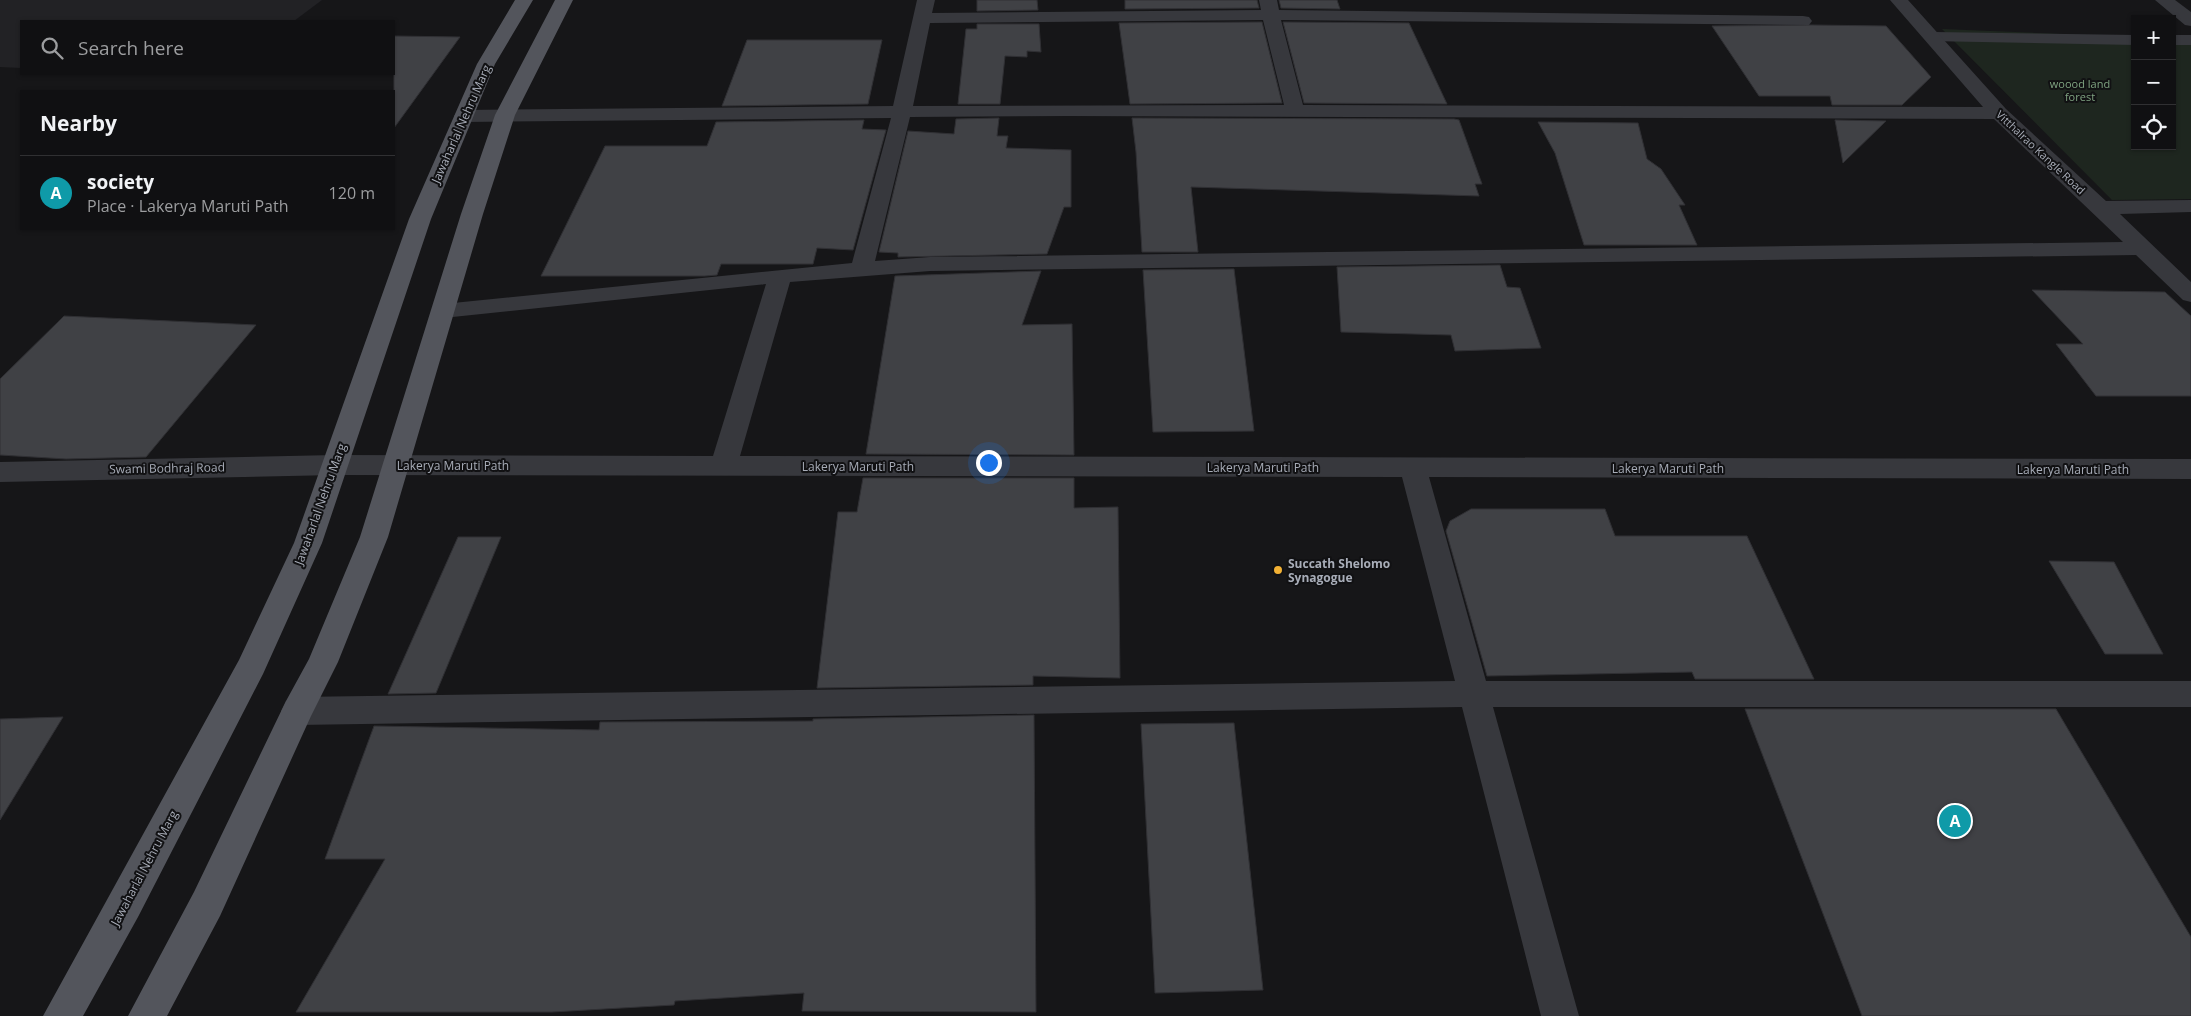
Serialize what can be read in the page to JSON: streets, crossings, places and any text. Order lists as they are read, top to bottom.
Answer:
{
  "streets": {
    "main road": ["Jawaharlal Nehru Marg"],
    "street": ["Vitthalrao Kangle Road", "Lakerya Maruti Path", "Swami Bodhraj Road"]
  },
  "crossings": [
    ["Jawaharlal Nehru Marg", "Lakerya Maruti Path"],
    ["Jawaharlal Nehru Marg", "Swami Bodhraj Road"],
    ["Lakerya Maruti Path", "Swami Bodhraj Road"]
  ],
  "parks": ["woood land forest"],
  "places": ["Succath Shelomo Synagogue"],
  "page": {
    "map_buttons": ["+", "−"],
    "search": "Search here",
    "heading": "Nearby",
    "list": [
      {
        "mark": "A",
        "name": "society",
        "note": "Place · Lakerya Maruti Path",
        "value": "120 m"
      }
    ],
    "pins": "A"
  }
}
